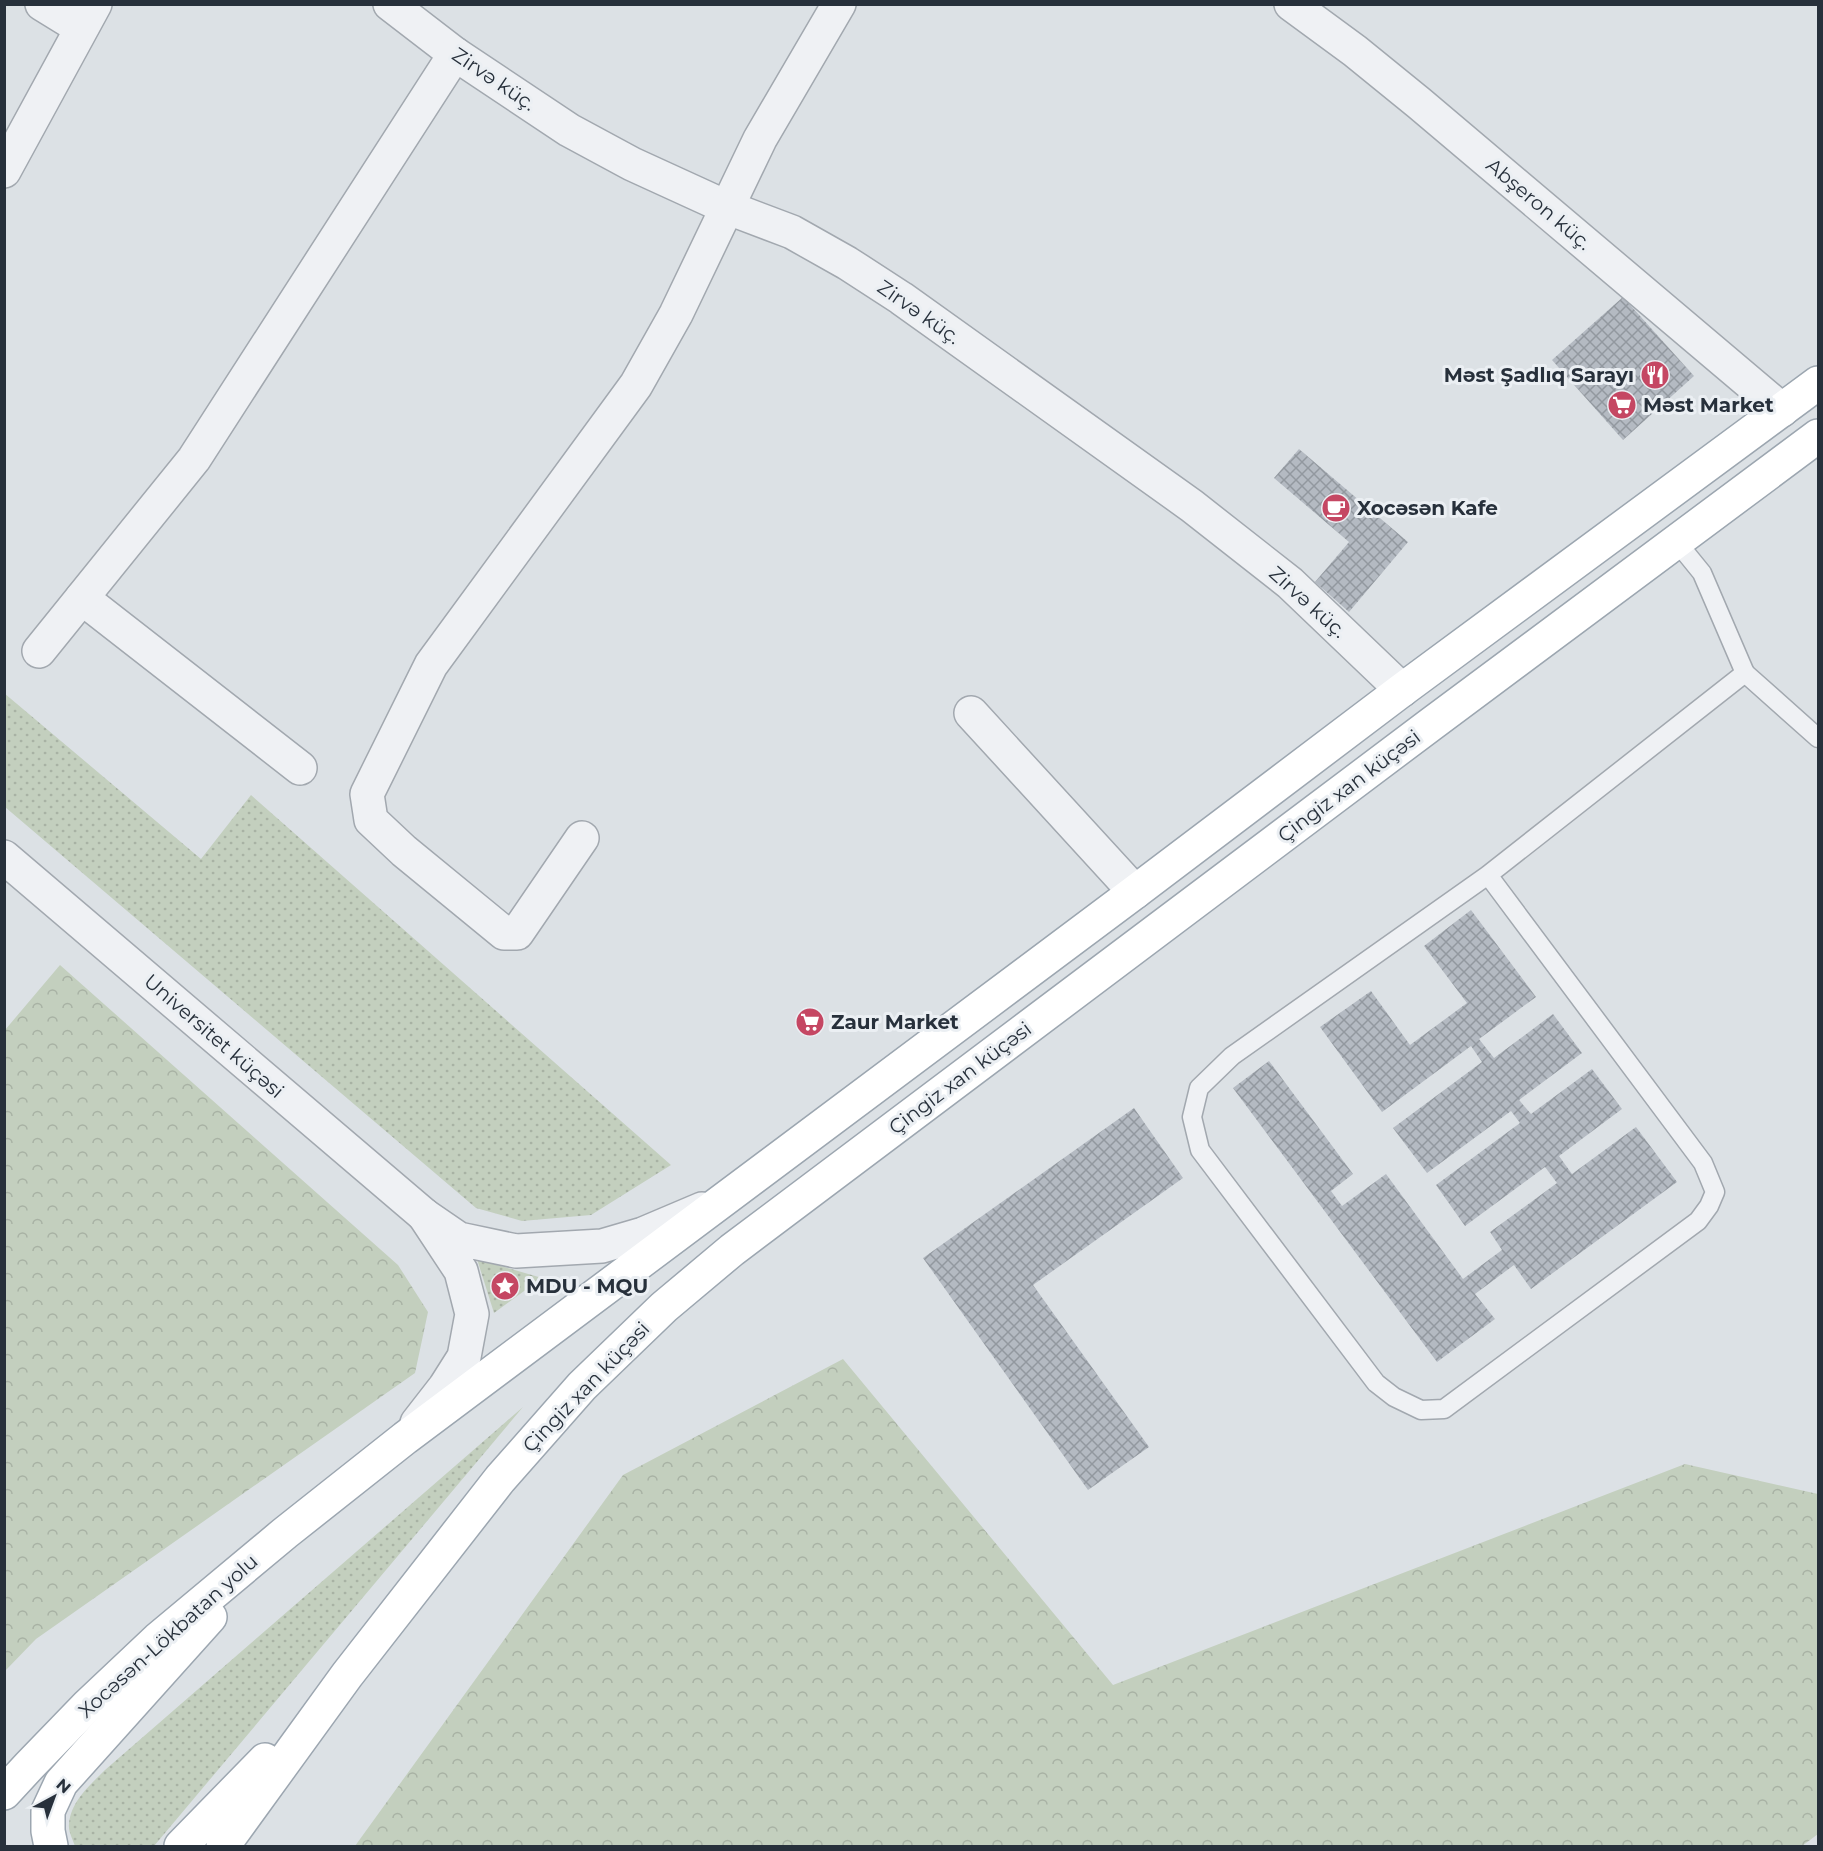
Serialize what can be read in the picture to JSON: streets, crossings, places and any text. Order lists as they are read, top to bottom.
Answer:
{
  "streets": {
    "main road": ["Çingiz xan küçəsi", "Xocəsən-Lökbatan yolu"],
    "street": ["Zirvə küç.", "Abşeron küç.", "Universitet küçəsi"]
  },
  "places": {
    "restaurant": ["Məst Şadlıq Sarayı"],
    "supermarket": ["Məst Market", "Zaur Market"],
    "cafe": ["Xocəsən Kafe"],
    "place": ["MDU - MQU"]
  },
  "north": "top right"
}
